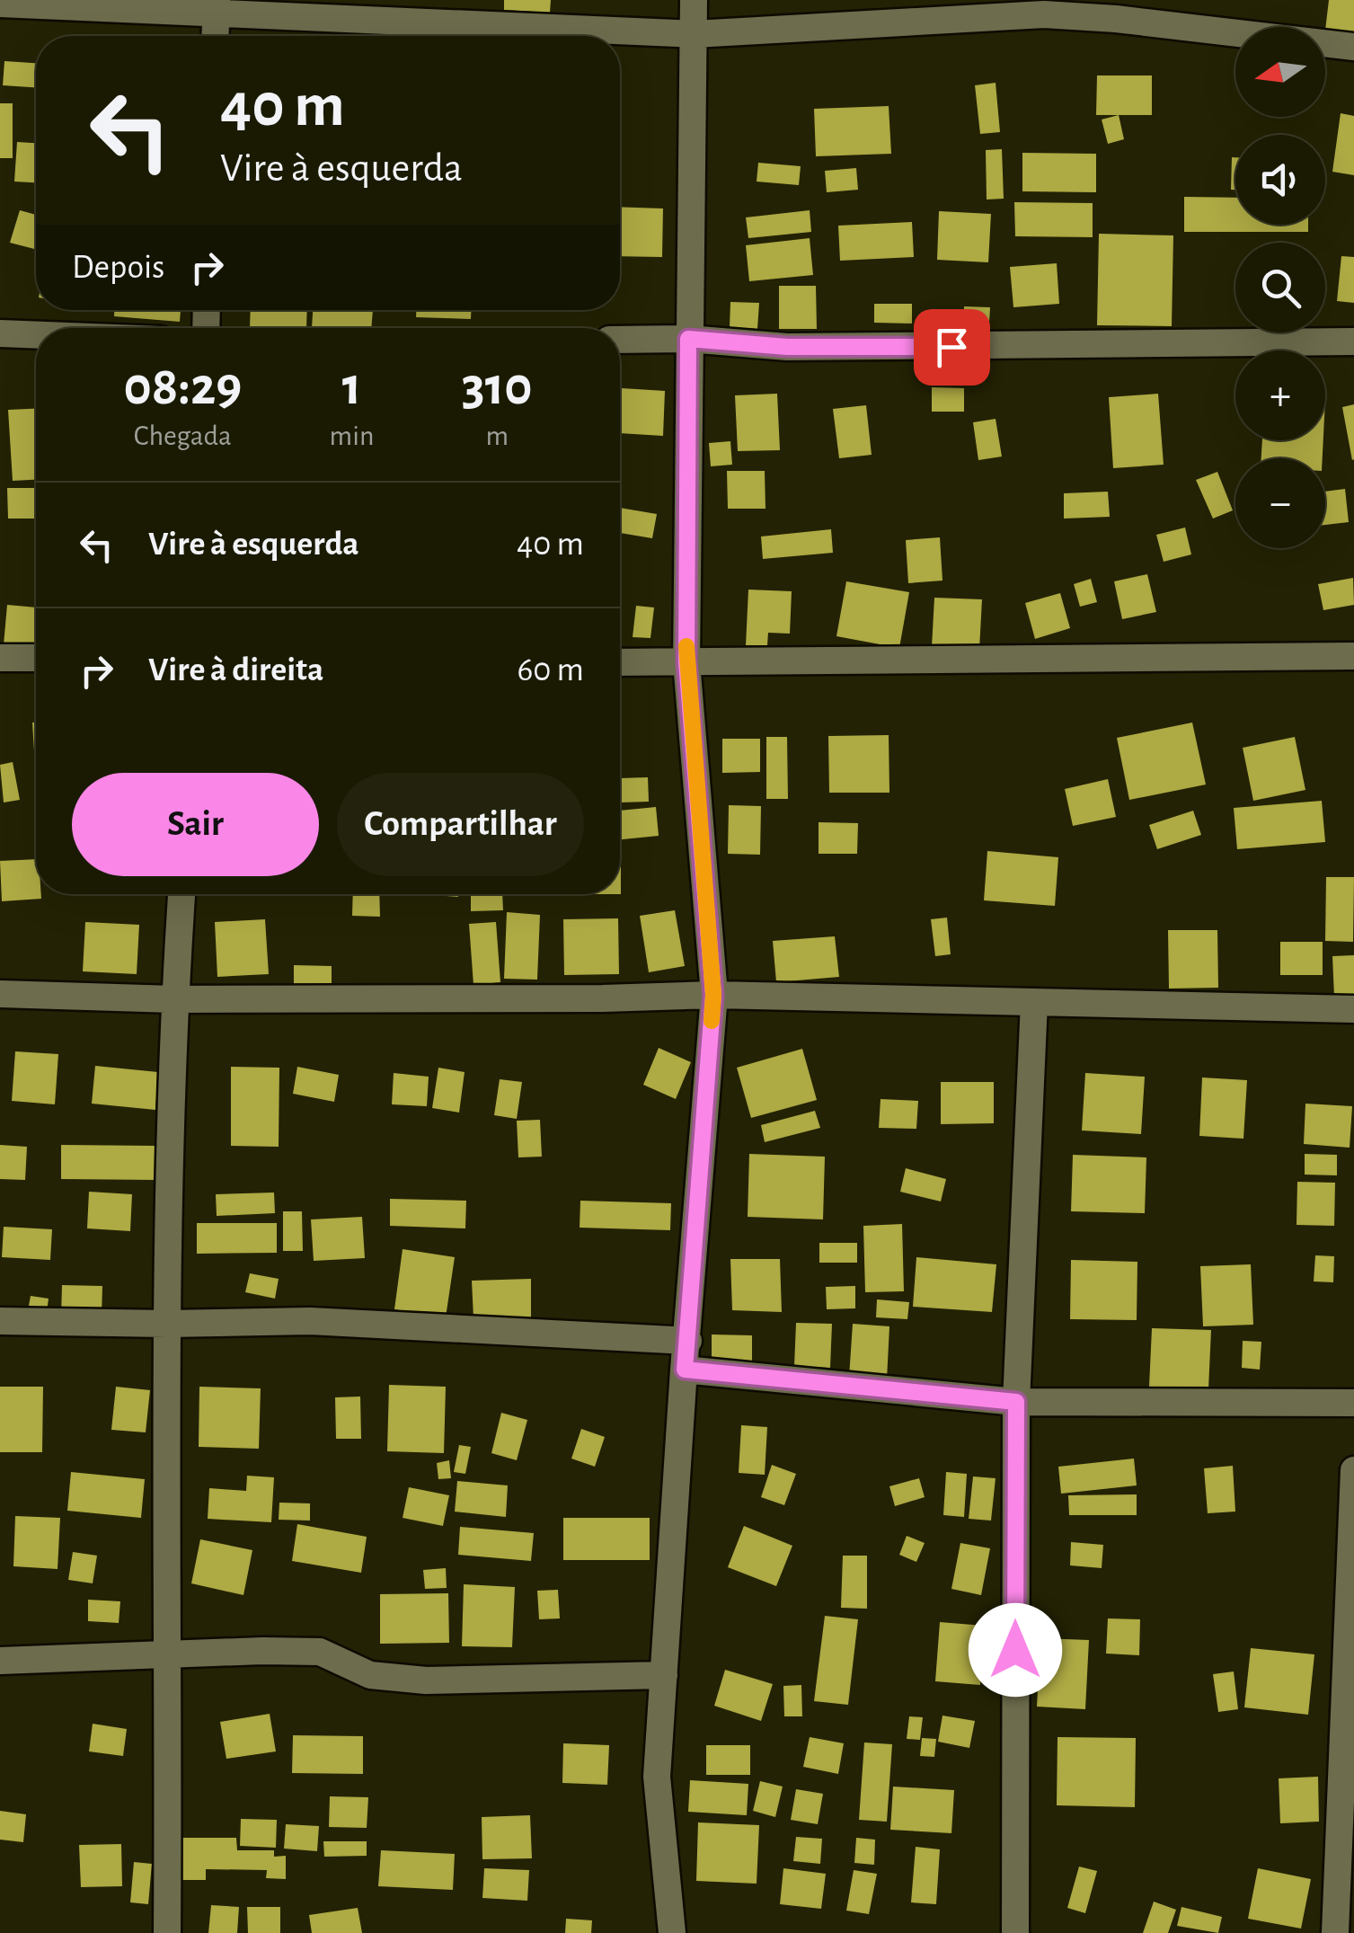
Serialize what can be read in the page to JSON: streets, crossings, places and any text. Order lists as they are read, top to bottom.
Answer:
{
  "north": "left",
  "page": {
    "map_buttons": ["+", "−"],
    "turn": ["40 m", "Vire à esquerda"],
    "then": "Depois",
    "eta": [
      "08:29",
      "Chegada",
      "1",
      "min",
      "310",
      "m"
    ],
    "list": [
      {
        "name": "Vire à esquerda",
        "value": "40 m"
      },
      {
        "name": "Vire à direita",
        "value": "60 m"
      }
    ],
    "buttons": ["Sair", "Compartilhar"]
  }
}
